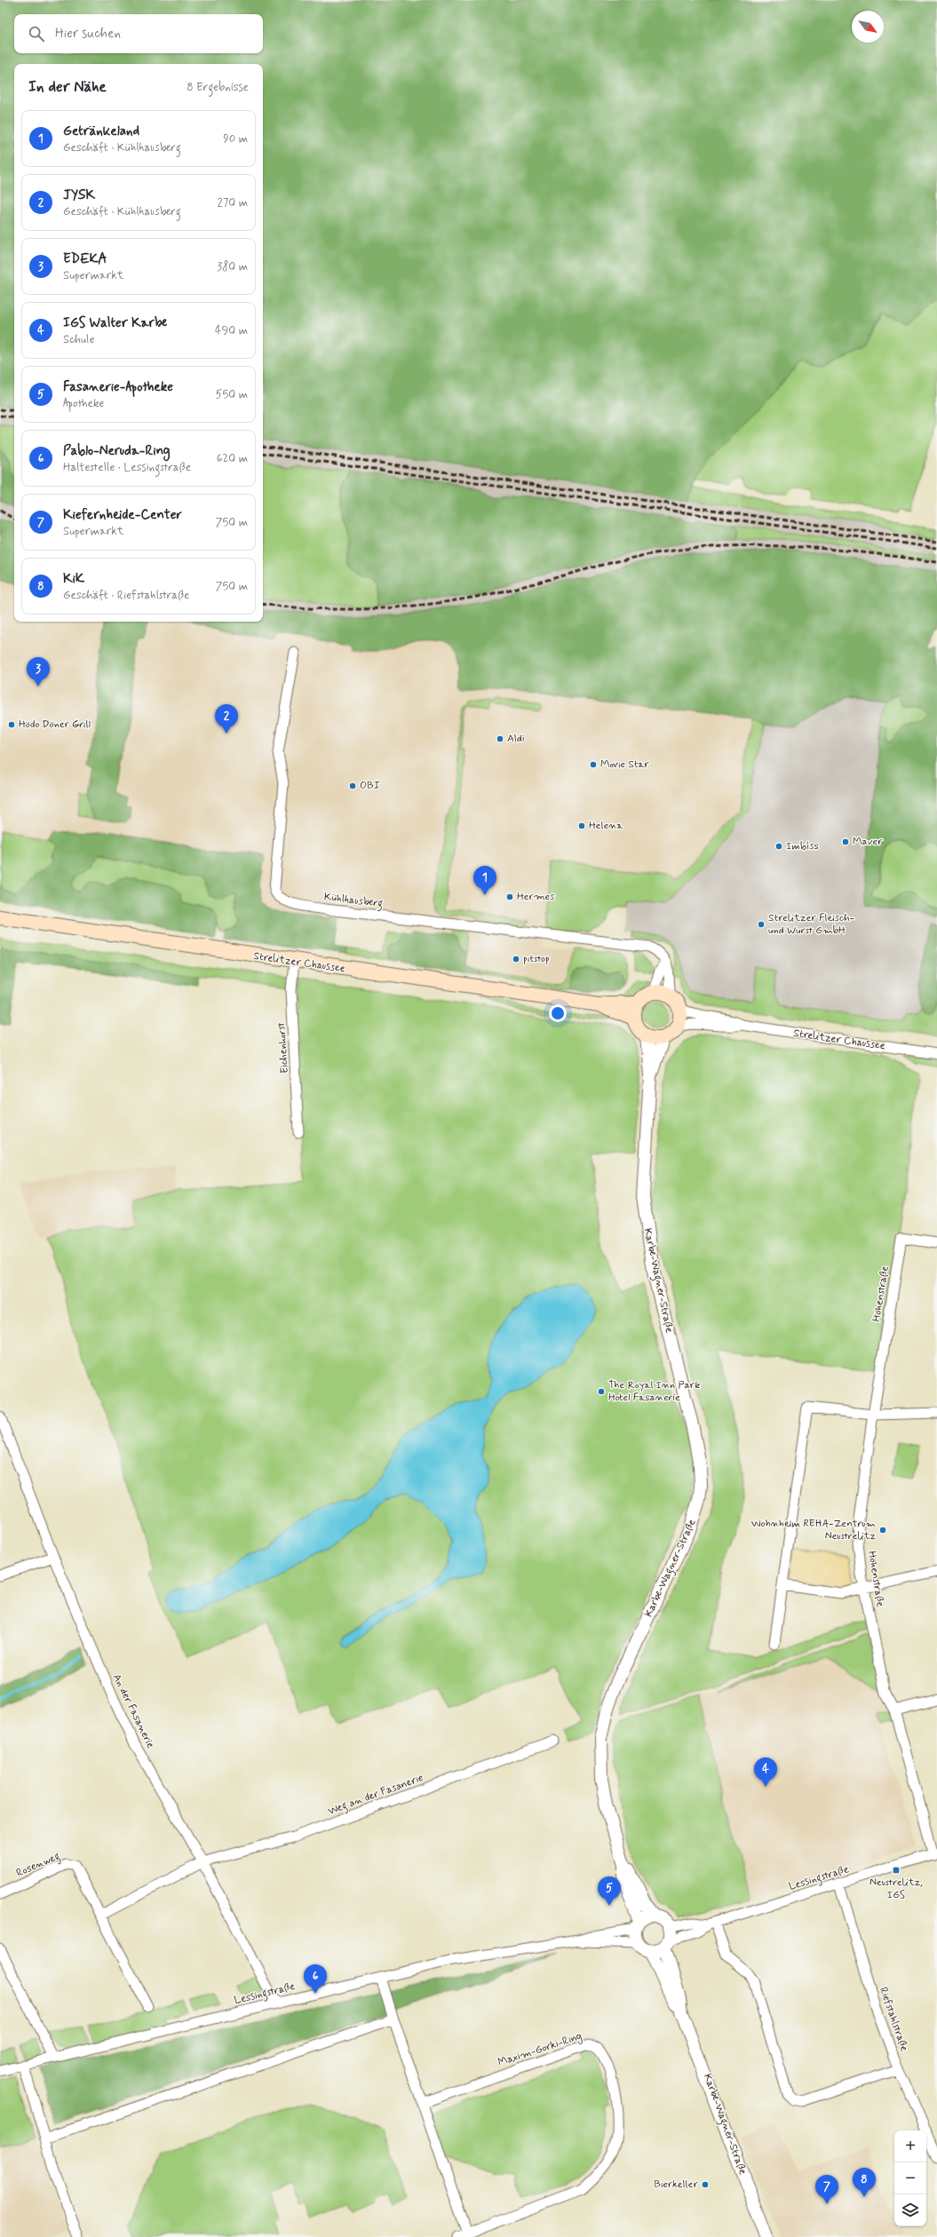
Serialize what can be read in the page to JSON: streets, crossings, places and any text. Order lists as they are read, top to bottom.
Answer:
{
  "streets": {
    "main road": ["Strelitzer Chaussee"],
    "street": [
      "Kühlhausberg",
      "Eichenhorst",
      "Karbe-Wagner-Straße",
      "Höhenstraße",
      "An der Fasanerie",
      "Weg an der Fasanerie",
      "Rosenweg",
      "Lessingstraße",
      "Riefstahlstraße",
      "Maxim-Gorki-Ring"
    ]
  },
  "crossings": [
    ["Kühlhausberg", "Strelitzer Chaussee"],
    ["Kühlhausberg", "Karbe-Wagner-Straße"],
    ["Strelitzer Chaussee", "Eichenhorst"],
    ["Strelitzer Chaussee", "Karbe-Wagner-Straße"],
    ["Karbe-Wagner-Straße", "Lessingstraße"],
    ["Höhenstraße", "Lessingstraße"],
    ["An der Fasanerie", "Weg an der Fasanerie"],
    ["An der Fasanerie", "Lessingstraße"],
    ["Lessingstraße", "Riefstahlstraße"]
  ],
  "places": {
    "other": [
      "Hödo Döner Grill",
      "Aldi",
      "Movie Star",
      "OBI",
      "Helena",
      "Maver",
      "Imbíss",
      "Hermes",
      "Strelitzer Fleisch- und Wurst GmbH",
      "pitstop",
      "The Royal Inn Park Hotel Fasanerie",
      "Wohnheim REHA-Zentrum Neustrelitz",
      "Bierkeller"
    ],
    "transit": ["Neustrelitz, IGS"]
  },
  "north": "bottom right",
  "page": {
    "search": "Hier suchen",
    "heading": ["In der Nähe", "8 Ergebnisse"],
    "list": [
      {
        "mark": "1",
        "name": "Getränkeland",
        "note": "Geschäft · Kühlhausberg",
        "value": "90 m"
      },
      {
        "mark": "2",
        "name": "JYSK",
        "note": "Geschäft · Kühlhausberg",
        "value": "270 m"
      },
      {
        "mark": "3",
        "name": "EDEKA",
        "note": "Supermarkt",
        "value": "380 m"
      },
      {
        "mark": "4",
        "name": "IGS Walter Karbe",
        "note": "Schule",
        "value": "490 m"
      },
      {
        "mark": "5",
        "name": "Fasanerie-Apotheke",
        "note": "Apotheke",
        "value": "550 m"
      },
      {
        "mark": "6",
        "name": "Pablo-Neruda-Ring",
        "note": "Haltestelle · Lessingstraße",
        "value": "620 m"
      },
      {
        "mark": "7",
        "name": "Kiefernheide-Center",
        "note": "Supermarkt",
        "value": "750 m"
      },
      {
        "mark": "8",
        "name": "KiK",
        "note": "Geschäft · Riefstahlstraße",
        "value": "750 m"
      }
    ],
    "pins": [
      "3",
      "2",
      "1",
      "4",
      "5",
      "6",
      "8",
      "7"
    ],
    "map_buttons": ["+", "−"]
  }
}
